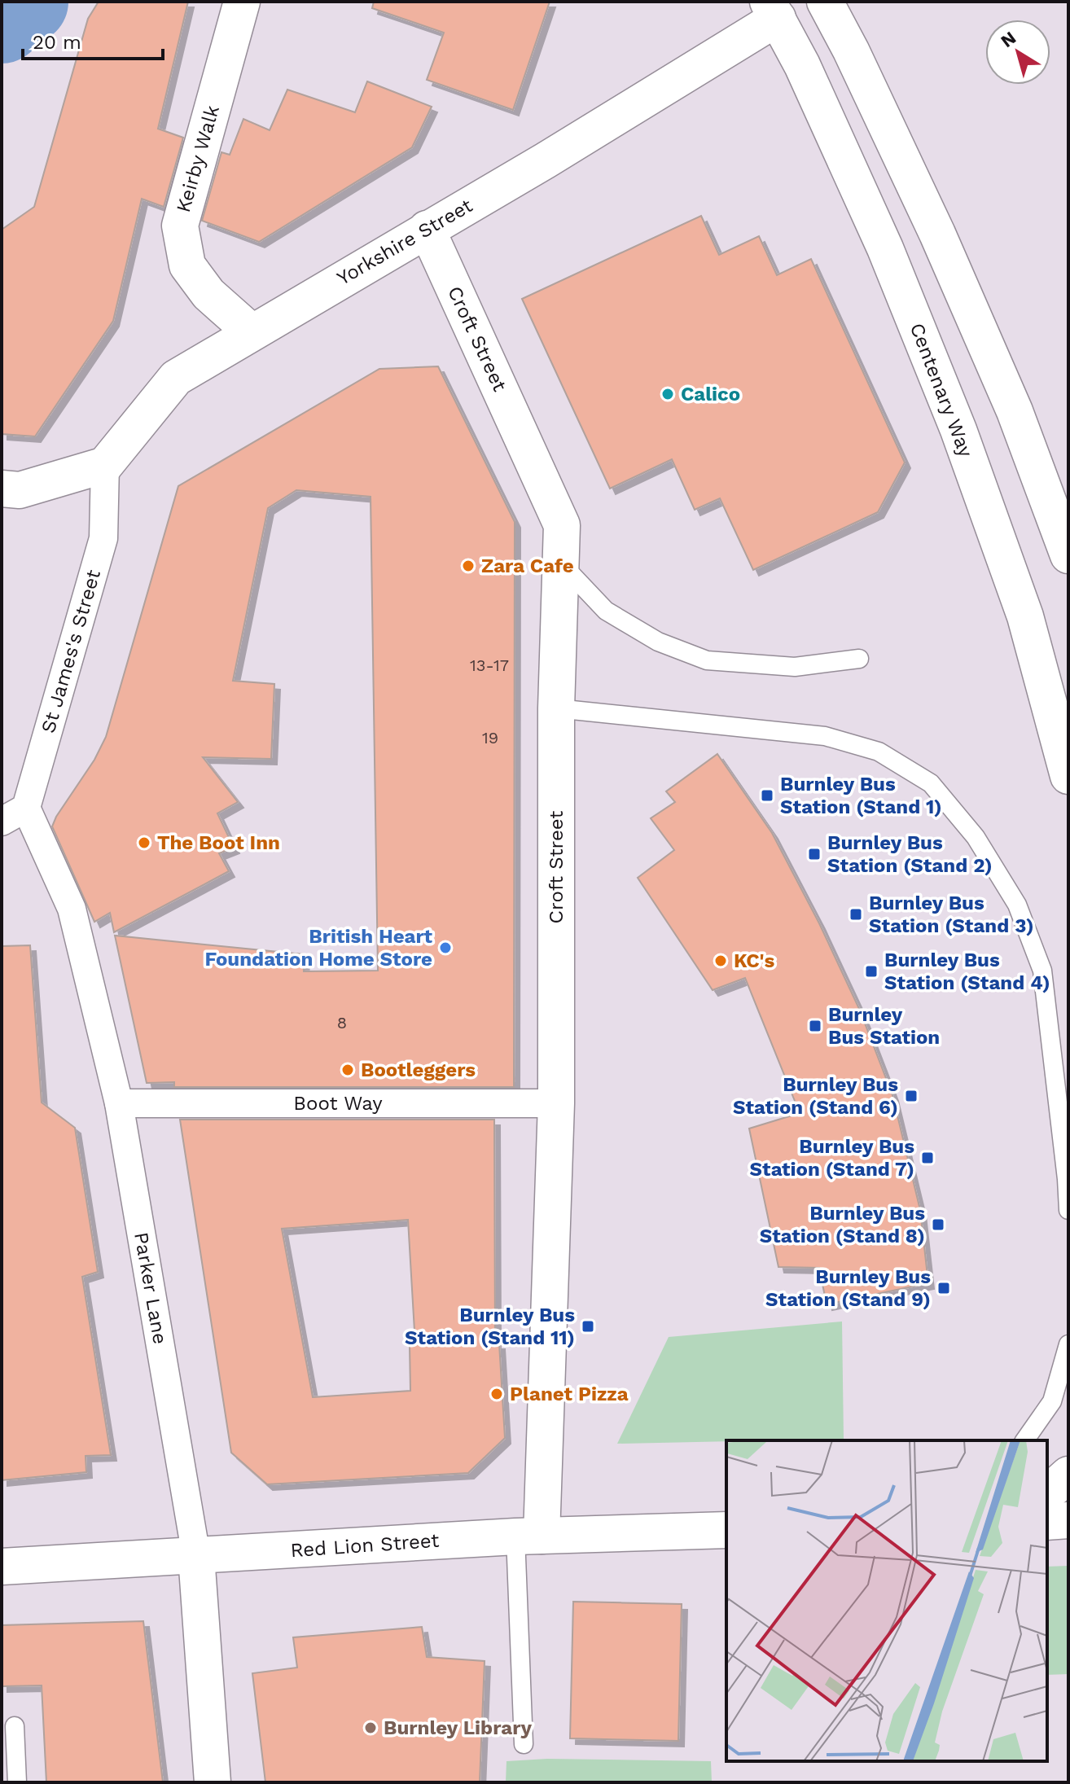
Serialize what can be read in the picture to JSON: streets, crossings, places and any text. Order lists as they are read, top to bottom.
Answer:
{
  "streets": {
    "street": [
      "Keirby Walk",
      "Yorkshire Street",
      "Croft Street",
      "Centenary Way",
      "St James's Street",
      "Boot Way",
      "Parker Lane",
      "Red Lion Street"
    ]
  },
  "crossings": [
    ["Keirby Walk", "Yorkshire Street"],
    ["Yorkshire Street", "Croft Street"],
    ["Yorkshire Street", "Centenary Way"],
    ["Yorkshire Street", "St James's Street"],
    ["Croft Street", "Boot Way"],
    ["Croft Street", "Red Lion Street"],
    ["St James's Street", "Parker Lane"],
    ["Boot Way", "Parker Lane"],
    ["Parker Lane", "Red Lion Street"]
  ],
  "places": {
    "other": [
      "Calico",
      "Zara Cafe",
      "The Boot Inn",
      "British Heart Foundation Home Store",
      "KC's",
      "Bootleggers",
      "Planet Pizza",
      "Burnley Library"
    ],
    "transit": [
      "Burnley Bus Station (Stand 1)",
      "Burnley Bus Station (Stand 2)",
      "Burnley Bus Station (Stand 3)",
      "Burnley Bus Station (Stand 4)",
      "Burnley Bus Station",
      "Burnley Bus Station (Stand 6)",
      "Burnley Bus Station (Stand 7)",
      "Burnley Bus Station (Stand 8)",
      "Burnley Bus Station (Stand 9)",
      "Burnley Bus Station (Stand 11)"
    ]
  },
  "house_numbers": ["13-17", "19", "8"],
  "scale_bar": "20 m",
  "north": "top left"
}
